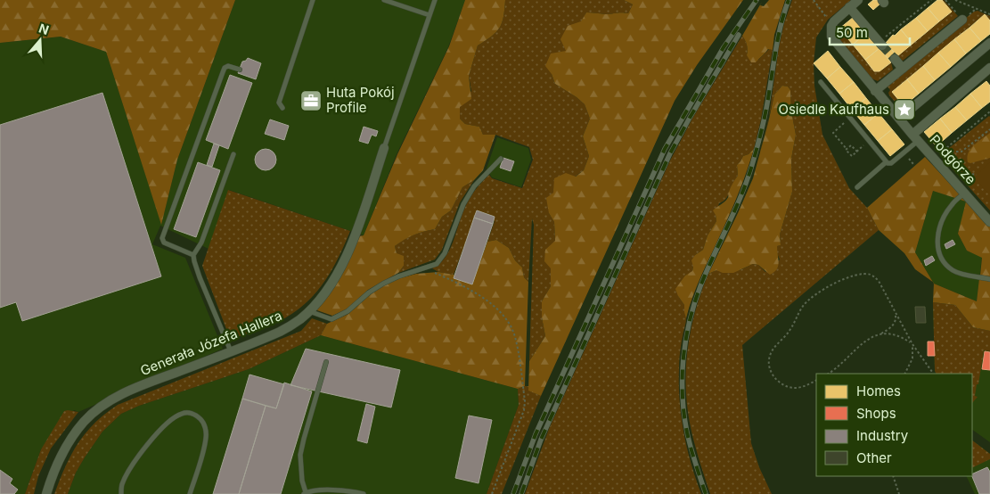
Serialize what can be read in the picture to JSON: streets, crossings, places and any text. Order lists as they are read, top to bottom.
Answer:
{
  "streets": {
    "street": ["Podgórze", "Generała Józefa Hallera"]
  },
  "places": {
    "office": ["Huta Pokój Profile"],
    "place": ["Osiedle Kaufhaus"]
  },
  "legend": [
    "Homes",
    "Shops",
    "Industry",
    "Other"
  ],
  "scale_bar": "50 m",
  "north": "top"
}
